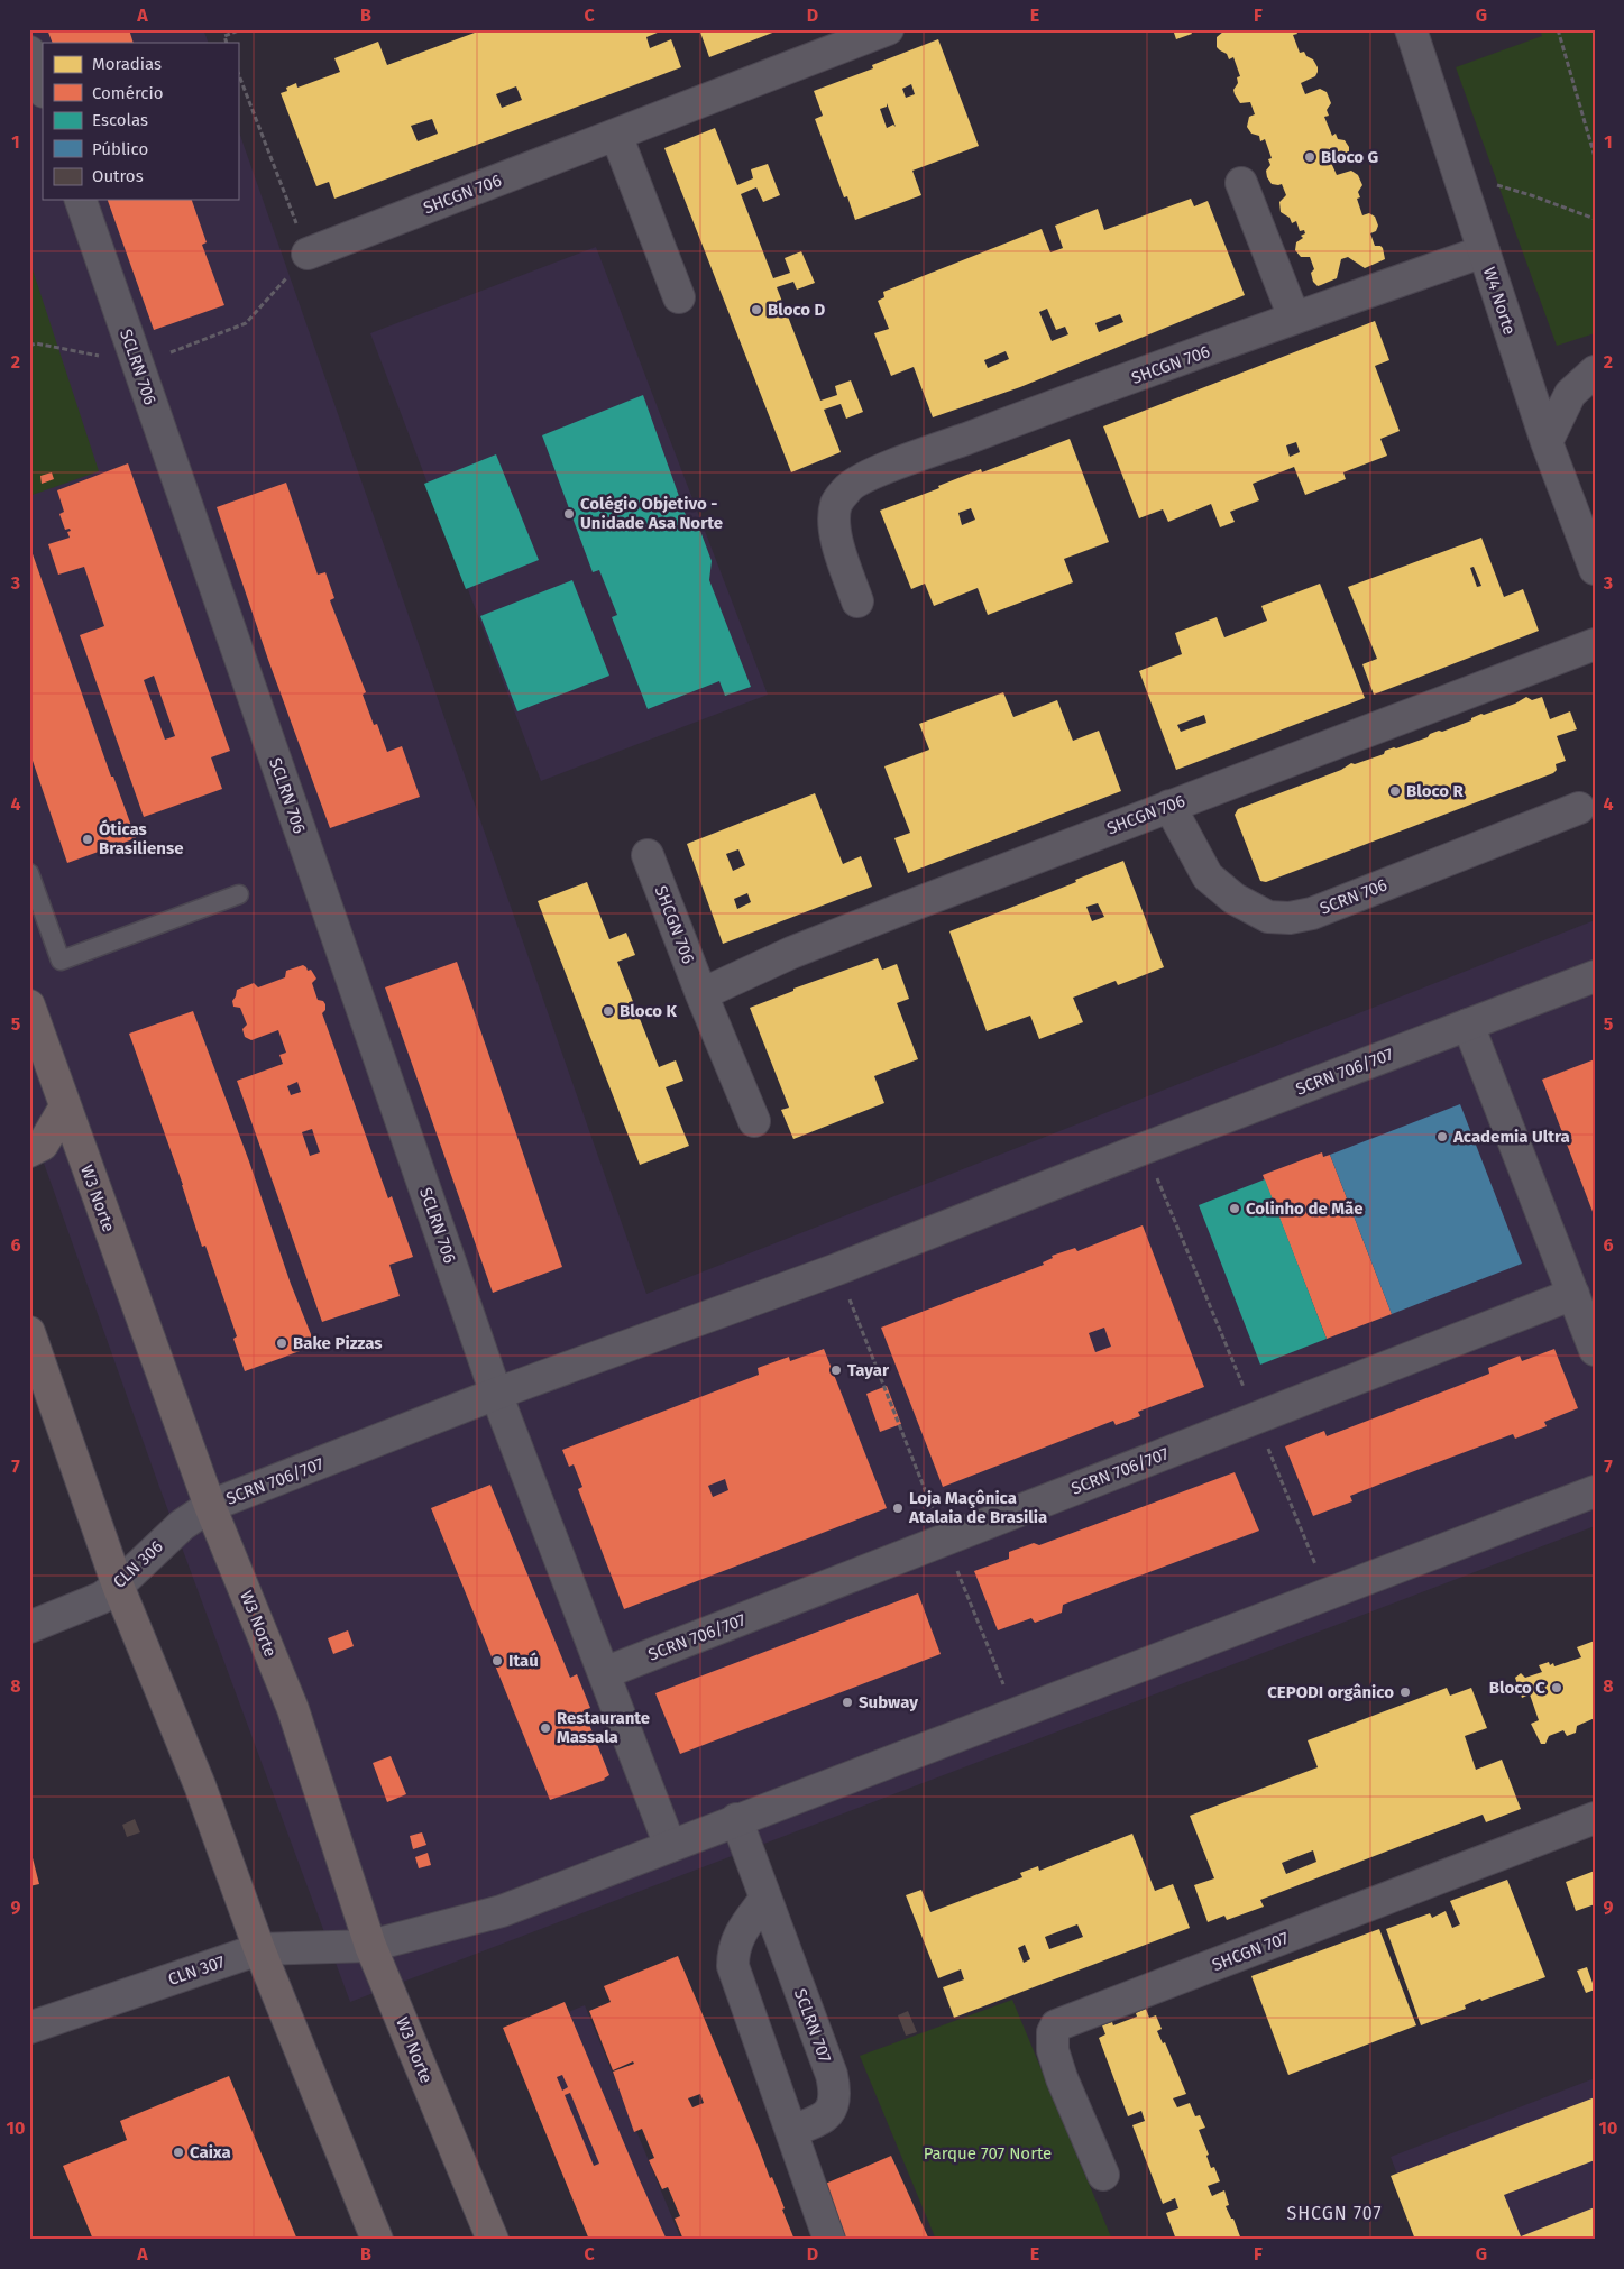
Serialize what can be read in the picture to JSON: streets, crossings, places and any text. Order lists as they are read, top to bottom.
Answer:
{
  "streets": {
    "main road": ["W3 Norte"],
    "street": [
      "SHCGN 706",
      "W4 Norte",
      "SCLRN 706",
      "SCRN 706",
      "SCRN 706/707",
      "CLN 306",
      "SHCGN 707",
      "CLN 307",
      "SCLRN 707"
    ]
  },
  "crossings": [
    ["SHCGN 706", "W4 Norte"],
    ["SHCGN 706", "SCRN 706"],
    ["SCLRN 706", "SCRN 706/707"],
    ["SCRN 706/707", "W3 Norte"],
    ["SCRN 706/707", "CLN 306"],
    ["W3 Norte", "CLN 306"],
    ["W3 Norte", "CLN 307"]
  ],
  "districts": ["SHCGN 707"],
  "parks": ["Parque 707 Norte"],
  "places": [
    "Bloco G",
    "Bloco D",
    "Colégio Objetivo - Unidade Asa Norte",
    "Bloco R",
    "Óticas Brasiliense",
    "Bloco K",
    "Academia Ultra",
    "Colinho de Mãe",
    "Bake Pizzas",
    "Tayar",
    "Loja Maçônica Atalaia de Brasilia",
    "Itaú",
    "Bloco C",
    "CEPODI orgânico",
    "Subway",
    "Restaurante Massala",
    "Caixa"
  ],
  "legend": [
    "Moradias",
    "Comércio",
    "Escolas",
    "Público",
    "Outros"
  ],
  "grid": {
    "columns": [
      "A",
      "B",
      "C",
      "D",
      "E",
      "F",
      "G"
    ],
    "rows": [
      "1",
      "2",
      "3",
      "4",
      "5",
      "6",
      "7",
      "8",
      "9",
      "10"
    ]
  }
}
